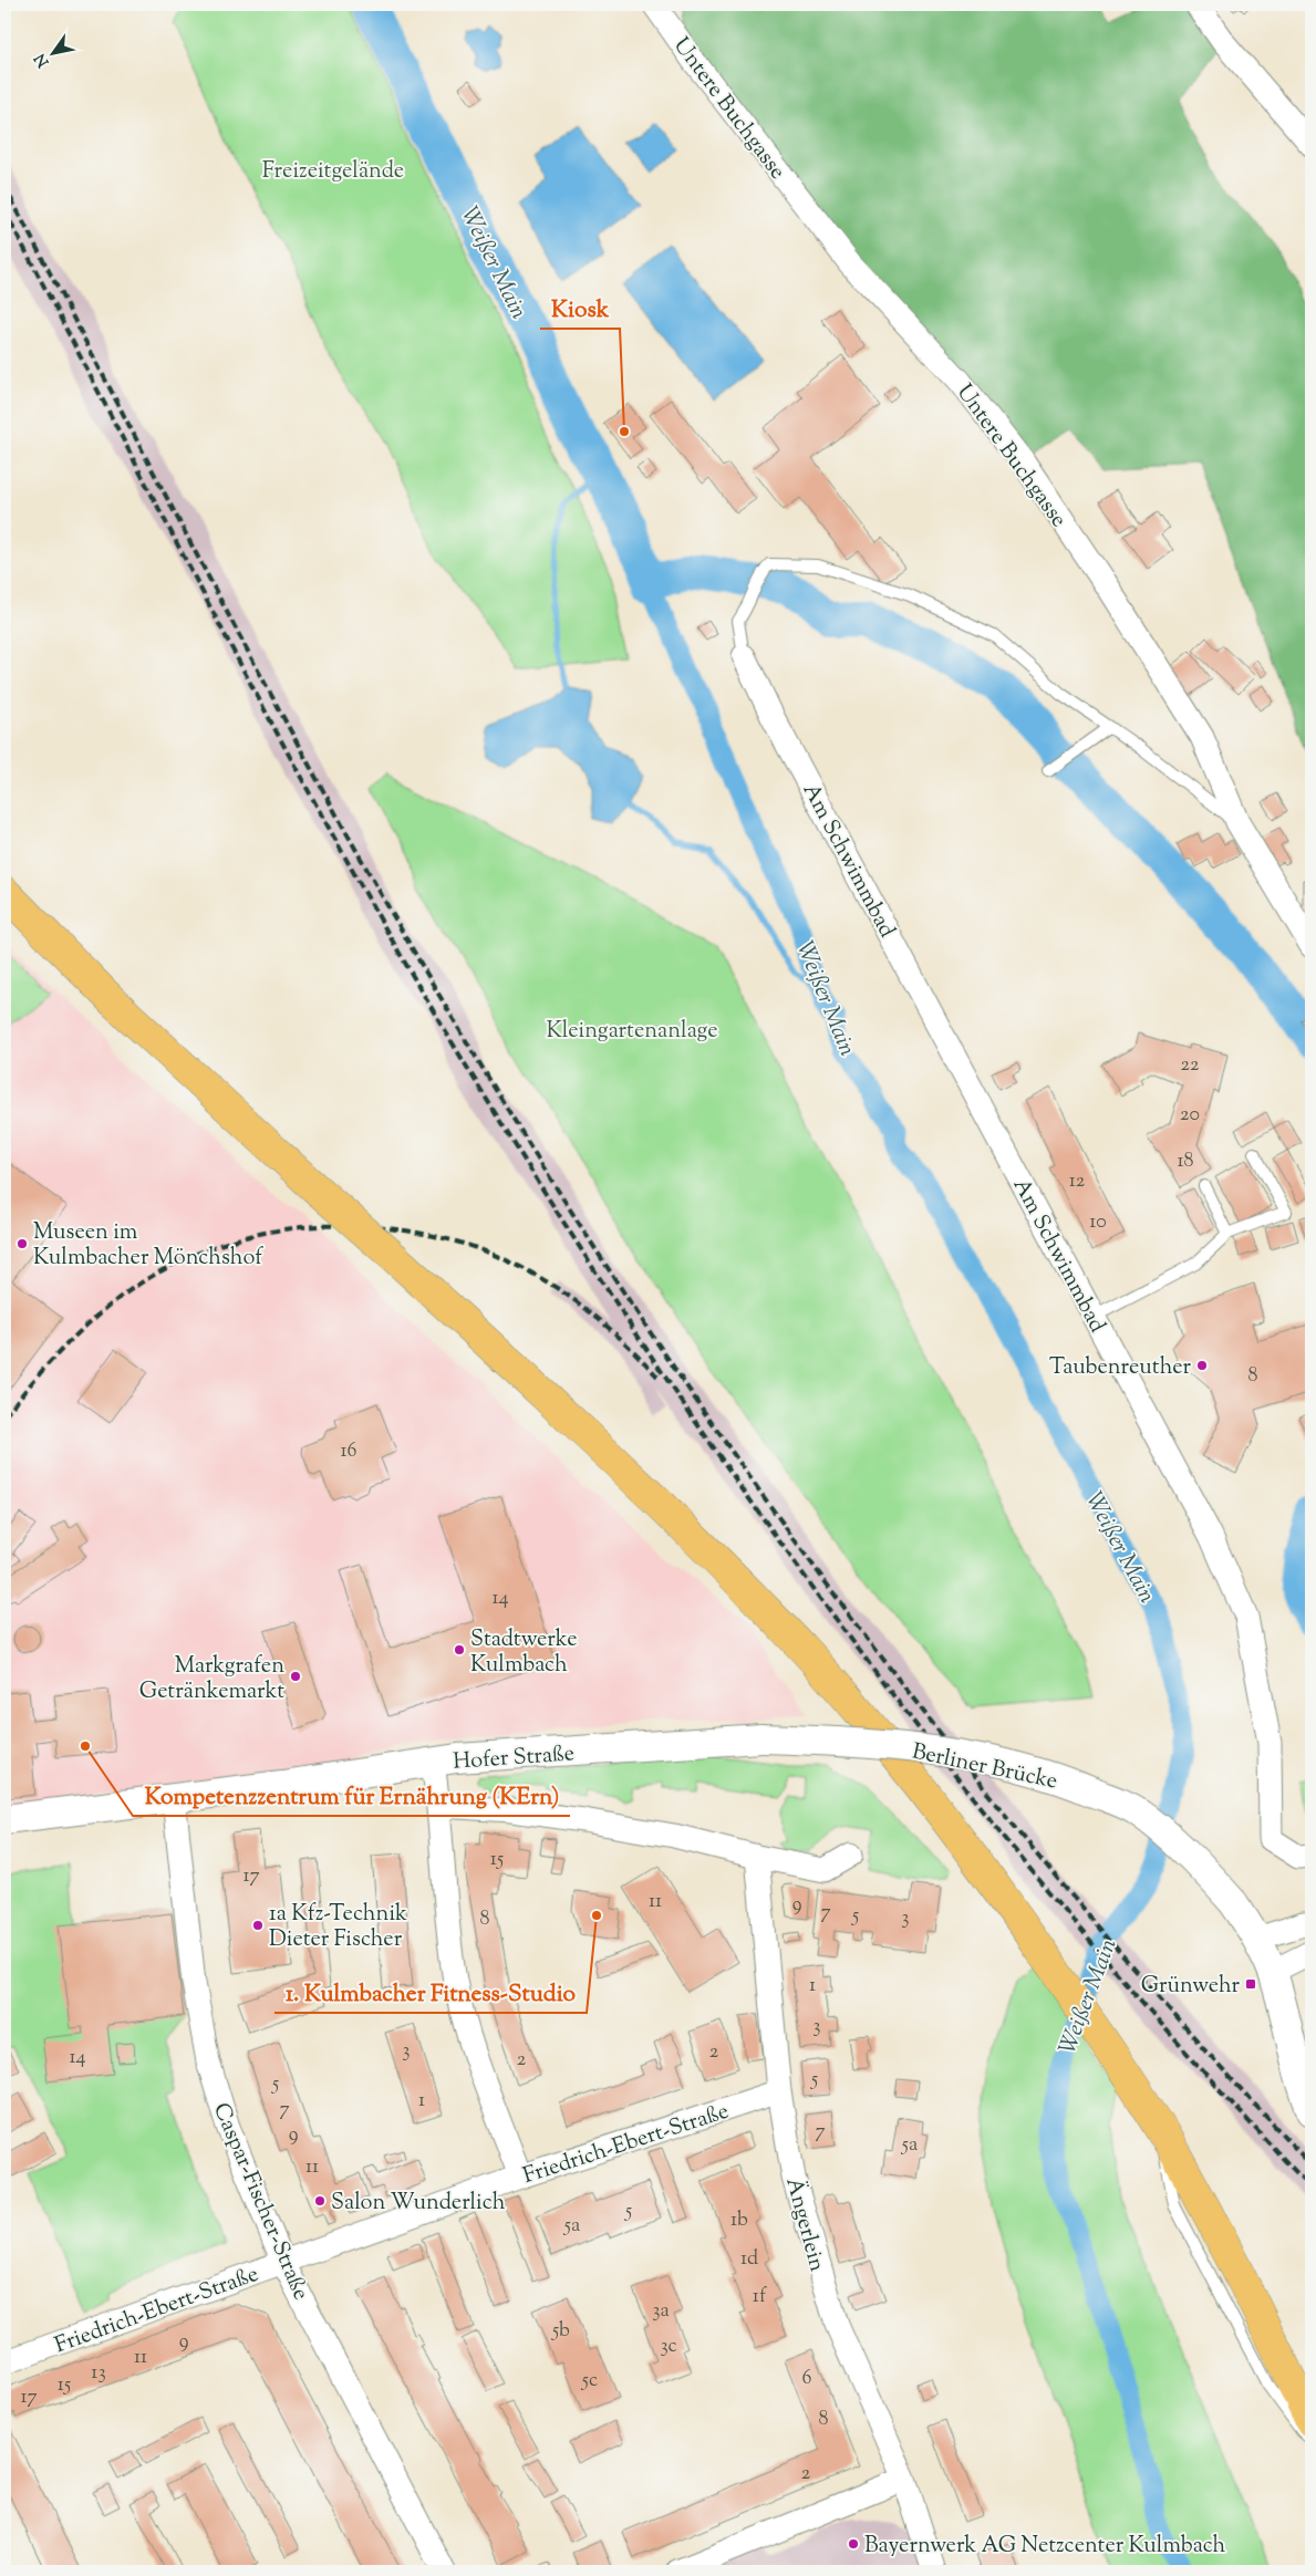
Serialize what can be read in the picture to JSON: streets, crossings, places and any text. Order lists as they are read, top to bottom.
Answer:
{
  "streets": {
    "street": [
      "Untere Buchgasse",
      "Am Schwimmbad",
      "Hofer Straße",
      "Berliner Brücke",
      "Friedrich-Ebert-Straße",
      "Caspar-Fischer-Straße",
      "Ängerlein"
    ]
  },
  "crossings": [
    ["Hofer Straße", "Berliner Brücke"],
    ["Hofer Straße", "Caspar-Fischer-Straße"],
    ["Hofer Straße", "Ängerlein"],
    ["Friedrich-Ebert-Straße", "Caspar-Fischer-Straße"],
    ["Friedrich-Ebert-Straße", "Ängerlein"]
  ],
  "water": ["Weißer Main"],
  "parks": ["Freizeitgelände", "Kleingartenanlage"],
  "places": {
    "other": [
      "Kiosk",
      "Museen im Kulmbacher Mönchshof",
      "Taubenreuther",
      "Stadtwerke Kulmbach",
      "Markgrafen Getränkemarkt",
      "Kompetenzzentrum für Ernährung (KErn)",
      "1. Kulmbacher Fitness-Studio",
      "1a Kfz-Technik Dieter Fischer",
      "Salon Wunderlich",
      "Bayernwerk AG Netzcenter Kulmbach"
    ],
    "transit": ["Grünwehr"]
  },
  "house_numbers": [
    "22",
    "20",
    "18",
    "12",
    "10",
    "8",
    "16",
    "14",
    "15",
    "17",
    "11",
    "9",
    "7",
    "5",
    "3",
    "8",
    "1",
    "3",
    "3",
    "2",
    "14",
    "2",
    "5",
    "5",
    "1",
    "7",
    "7",
    "9",
    "5a",
    "11",
    "5",
    "1b",
    "5a",
    "1d",
    "1f",
    "3a",
    "5b",
    "9",
    "3c",
    "11",
    "13",
    "6",
    "5c",
    "15",
    "17",
    "8",
    "2"
  ],
  "north": "bottom left"
}
